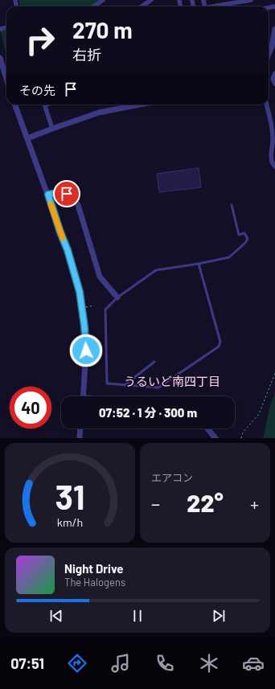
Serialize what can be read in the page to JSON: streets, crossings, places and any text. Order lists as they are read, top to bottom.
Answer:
{
  "districts": ["うるいど南四丁目"],
  "page": {
    "turn": ["270 m", "右折"],
    "then": "その先",
    "limit": "40",
    "trip": "07:52 · 1 分 · 300 m",
    "tile": "エアコン",
    "heat": ["−", "22°", "+"],
    "song": ["Night Drive", "The Halogens"],
    "tabs": "07:51",
    "gauge": ["31", "km/h"]
  }
}
